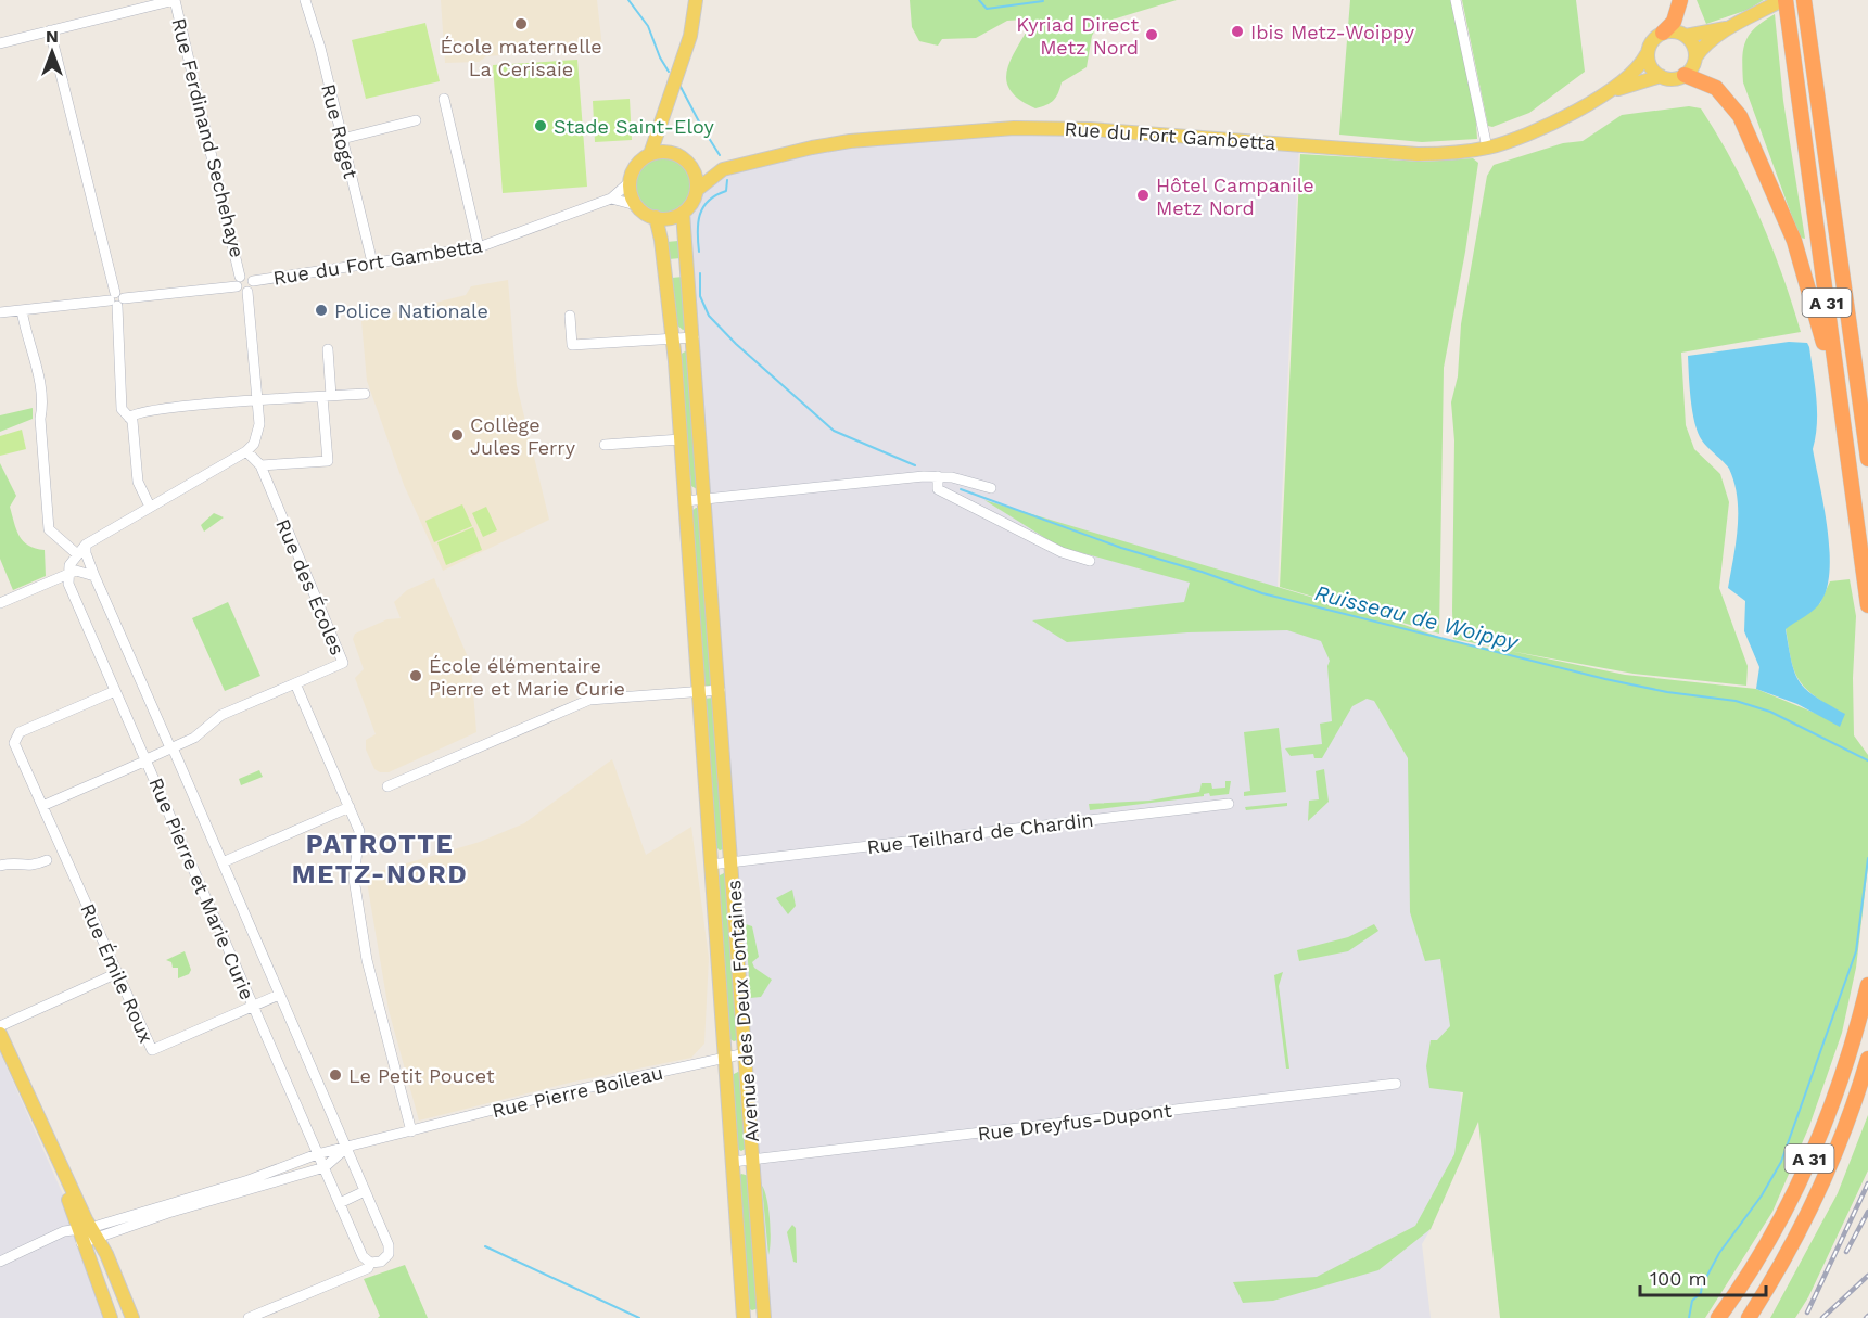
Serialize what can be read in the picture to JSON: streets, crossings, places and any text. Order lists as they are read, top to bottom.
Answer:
{
  "streets": {
    "highway": ["A 31"],
    "main road": ["Rue du Fort Gambetta", "Avenue des Deux Fontaines"],
    "street": [
      "Rue Roget",
      "Rue Ferdinand Sechehaye",
      "Rue des Écoles",
      "Rue Teilhard de Chardin",
      "Rue Pierre et Marie Curie",
      "Rue Émile Roux",
      "Rue Pierre Boileau",
      "Rue Dreyfus-Dupont"
    ]
  },
  "crossings": [
    ["Rue Roget", "Rue du Fort Gambetta"],
    ["Rue du Fort Gambetta", "Rue Ferdinand Sechehaye"],
    ["Rue du Fort Gambetta", "Avenue des Deux Fontaines"],
    ["Rue Teilhard de Chardin", "Avenue des Deux Fontaines"],
    ["Rue Pierre et Marie Curie", "Rue Émile Roux"],
    ["Rue Pierre et Marie Curie", "Rue Pierre Boileau"],
    ["Avenue des Deux Fontaines", "Rue Pierre Boileau"],
    ["Avenue des Deux Fontaines", "Rue Dreyfus-Dupont"]
  ],
  "districts": ["PATROTTE METZ-NORD"],
  "water": ["Ruisseau de Woippy"],
  "places": [
    "École maternelle La Cerisaie",
    "Ibis Metz-Woippy",
    "Kyriad Direct Metz Nord",
    "Stade Saint-Eloy",
    "Hôtel Campanile Metz Nord",
    "Police Nationale",
    "Collège Jules Ferry",
    "École élémentaire Pierre et Marie Curie",
    "Le Petit Poucet"
  ],
  "scale_bar": "100 m",
  "north": "top"
}
